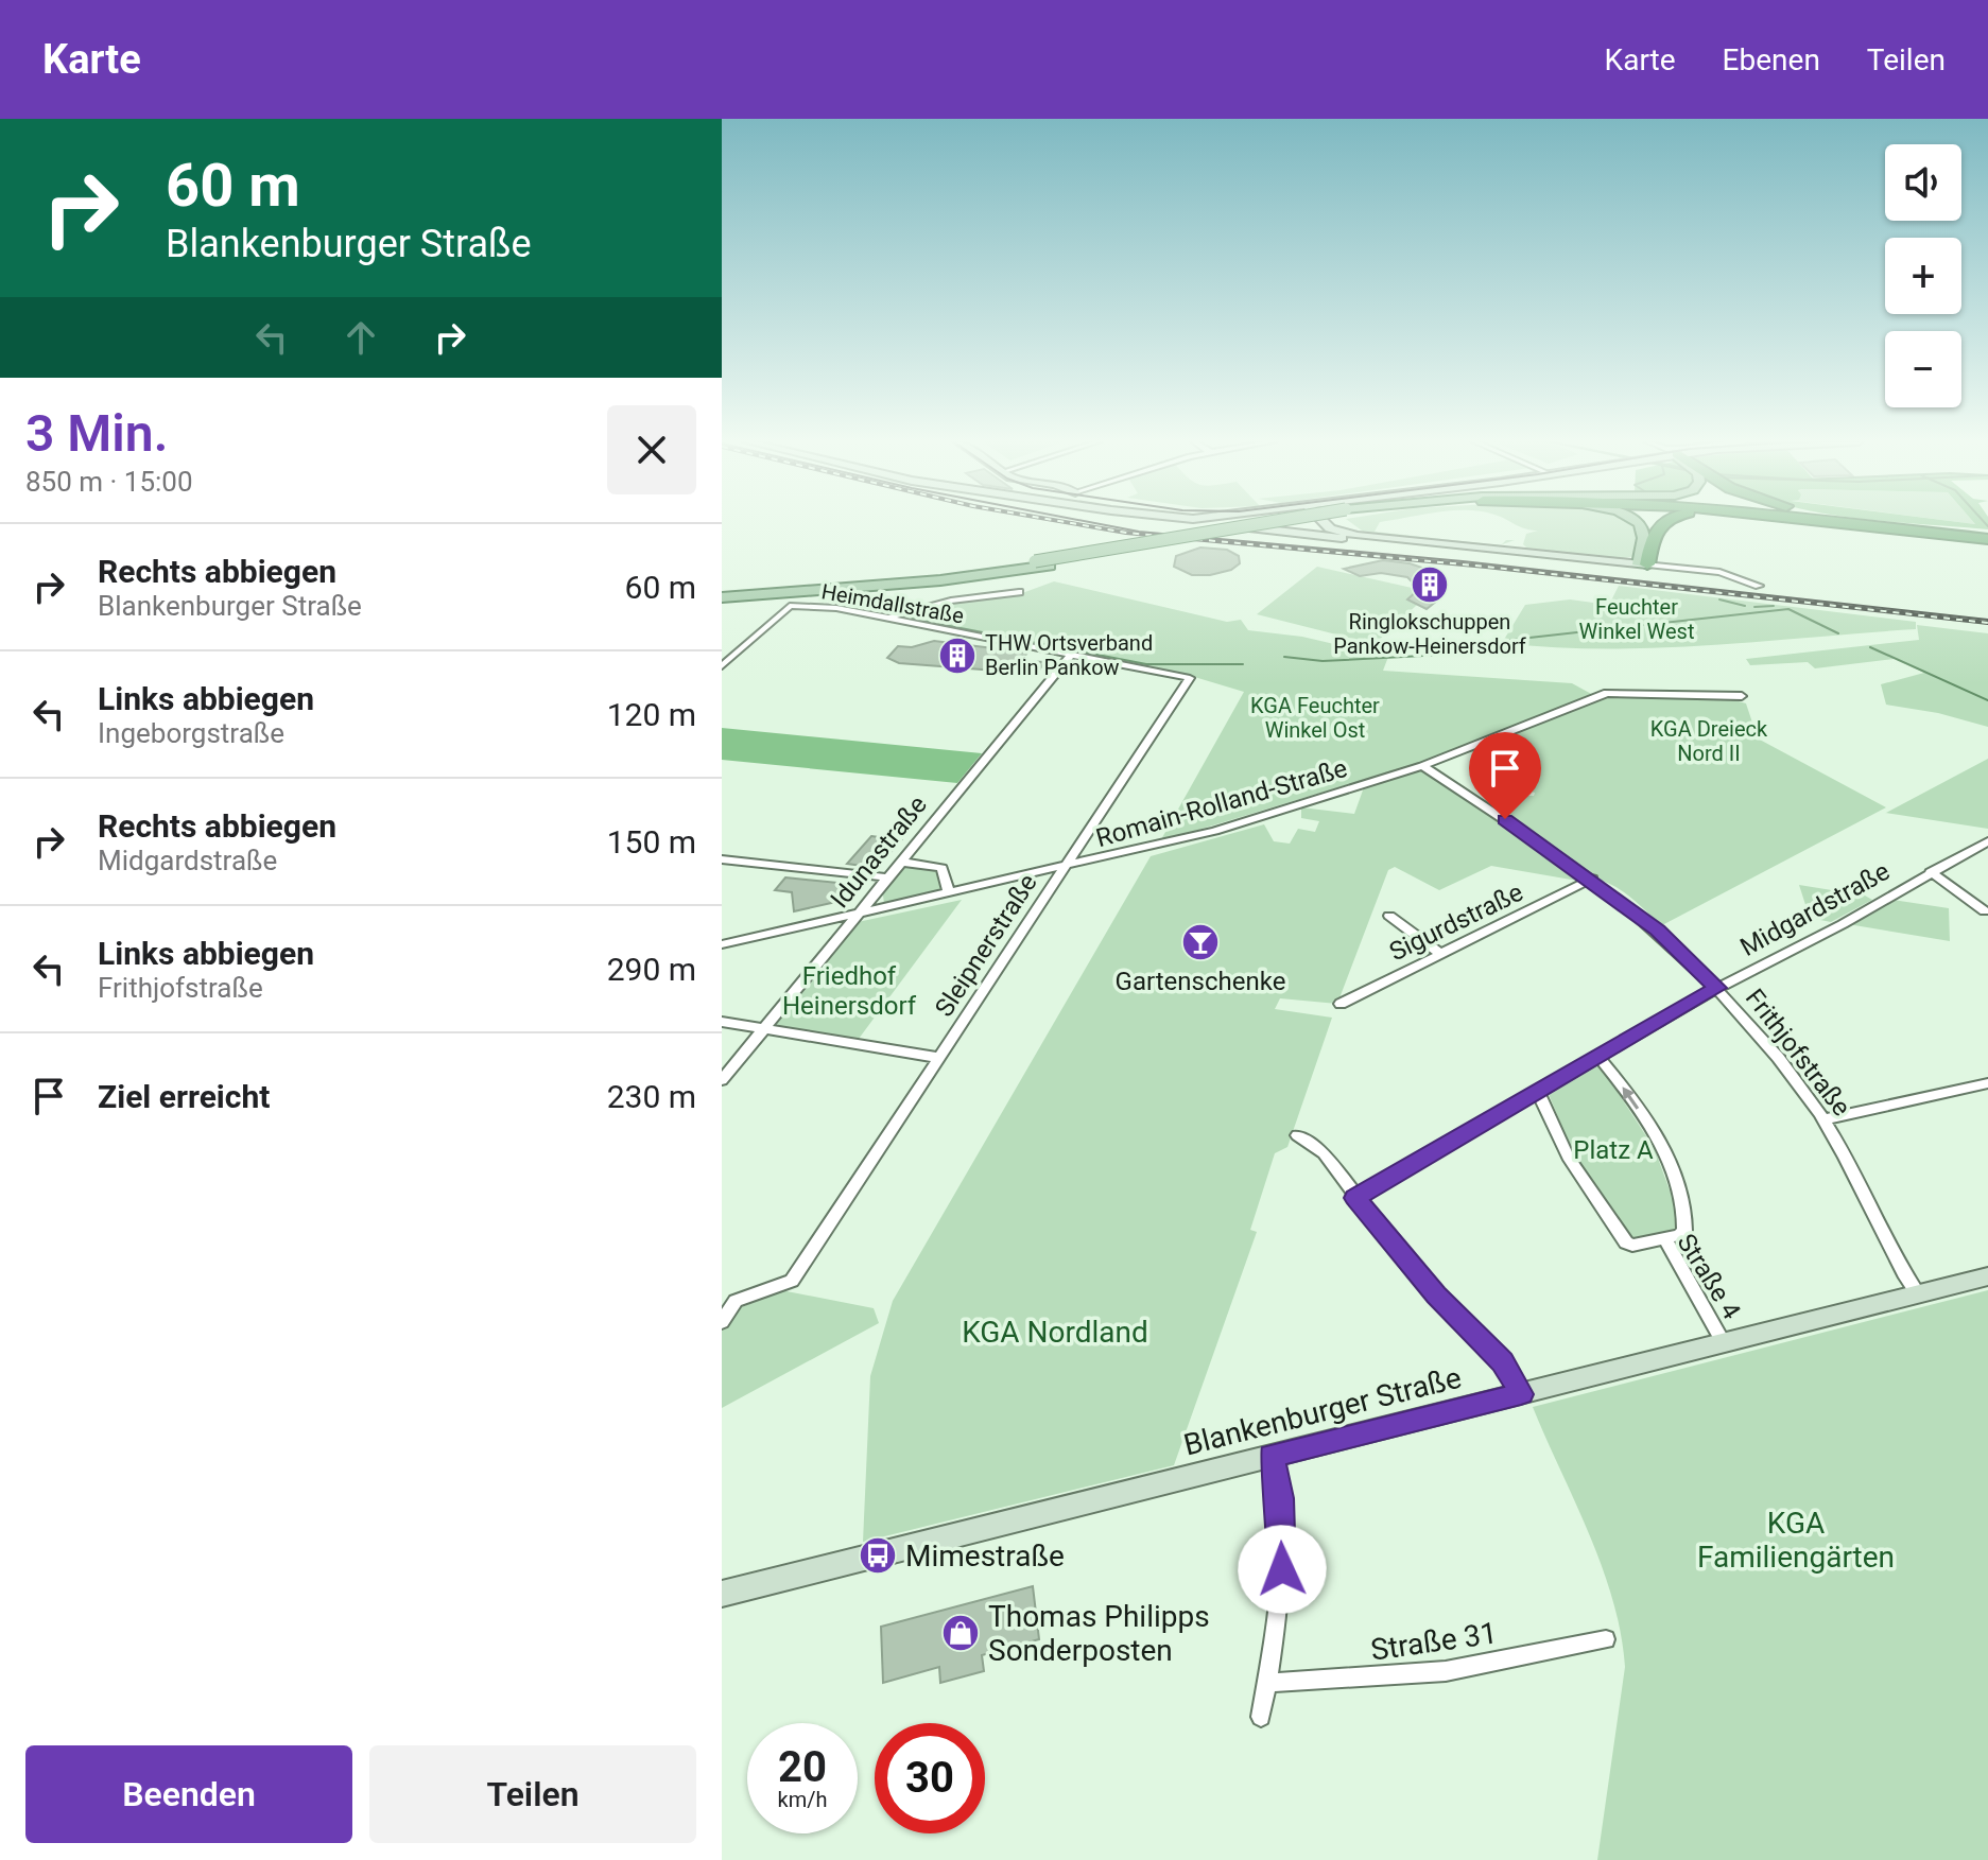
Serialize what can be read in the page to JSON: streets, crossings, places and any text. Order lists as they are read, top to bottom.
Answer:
{
  "streets": {
    "main road": ["Blankenburger Straße"],
    "street": [
      "Heimdallstraße",
      "Romain-Rolland-Straße",
      "Idunastraße",
      "Midgardstraße",
      "Sigurdstraße",
      "Sleipnerstraße",
      "Frithjofstraße",
      "Straße 4",
      "Straße 31"
    ]
  },
  "crossings": [
    ["Heimdallstraße", "Idunastraße"],
    ["Heimdallstraße", "Sleipnerstraße"],
    ["Romain-Rolland-Straße", "Idunastraße"],
    ["Romain-Rolland-Straße", "Sleipnerstraße"],
    ["Romain-Rolland-Straße", "Frithjofstraße"],
    ["Midgardstraße", "Frithjofstraße"],
    ["Midgardstraße", "Straße 4"],
    ["Sigurdstraße", "Frithjofstraße"],
    ["Frithjofstraße", "Blankenburger Straße"],
    ["Straße 4", "Blankenburger Straße"]
  ],
  "parks": [
    "Feuchter Winkel West",
    "KGA Feuchter Winkel Ost",
    "KGA Dreieck Nord II",
    "Friedhof Heinersdorf",
    "Platz A",
    "KGA Nordland",
    "KGA Familiengärten"
  ],
  "places": {
    "building": ["Ringlokschuppen Pankow-Heinersdorf", "THW Ortsverband Berlin Pankow"],
    "bar": ["Gartenschenke"],
    "bus stop": ["Mimestraße"],
    "shop": ["Thomas Philipps Sonderposten"]
  },
  "page": {
    "header": "Karte",
    "nav": ["Karte", "Ebenen", "Teilen"],
    "turn": ["60 m", "Blankenburger Straße"],
    "map_buttons": ["+", "−"],
    "heading": ["3 Min.", "850 m · 15:00"],
    "list": [
      {
        "name": "Rechts abbiegen",
        "note": "Blankenburger Straße",
        "value": "60 m"
      },
      {
        "name": "Links abbiegen",
        "note": "Ingeborgstraße",
        "value": "120 m"
      },
      {
        "name": "Rechts abbiegen",
        "note": "Midgardstraße",
        "value": "150 m"
      },
      {
        "name": "Links abbiegen",
        "note": "Frithjofstraße",
        "value": "290 m"
      },
      {
        "name": "Ziel erreicht",
        "value": "230 m"
      }
    ],
    "speed": "20 km/h",
    "limit": "30",
    "buttons": ["Beenden", "Teilen"]
  }
}
